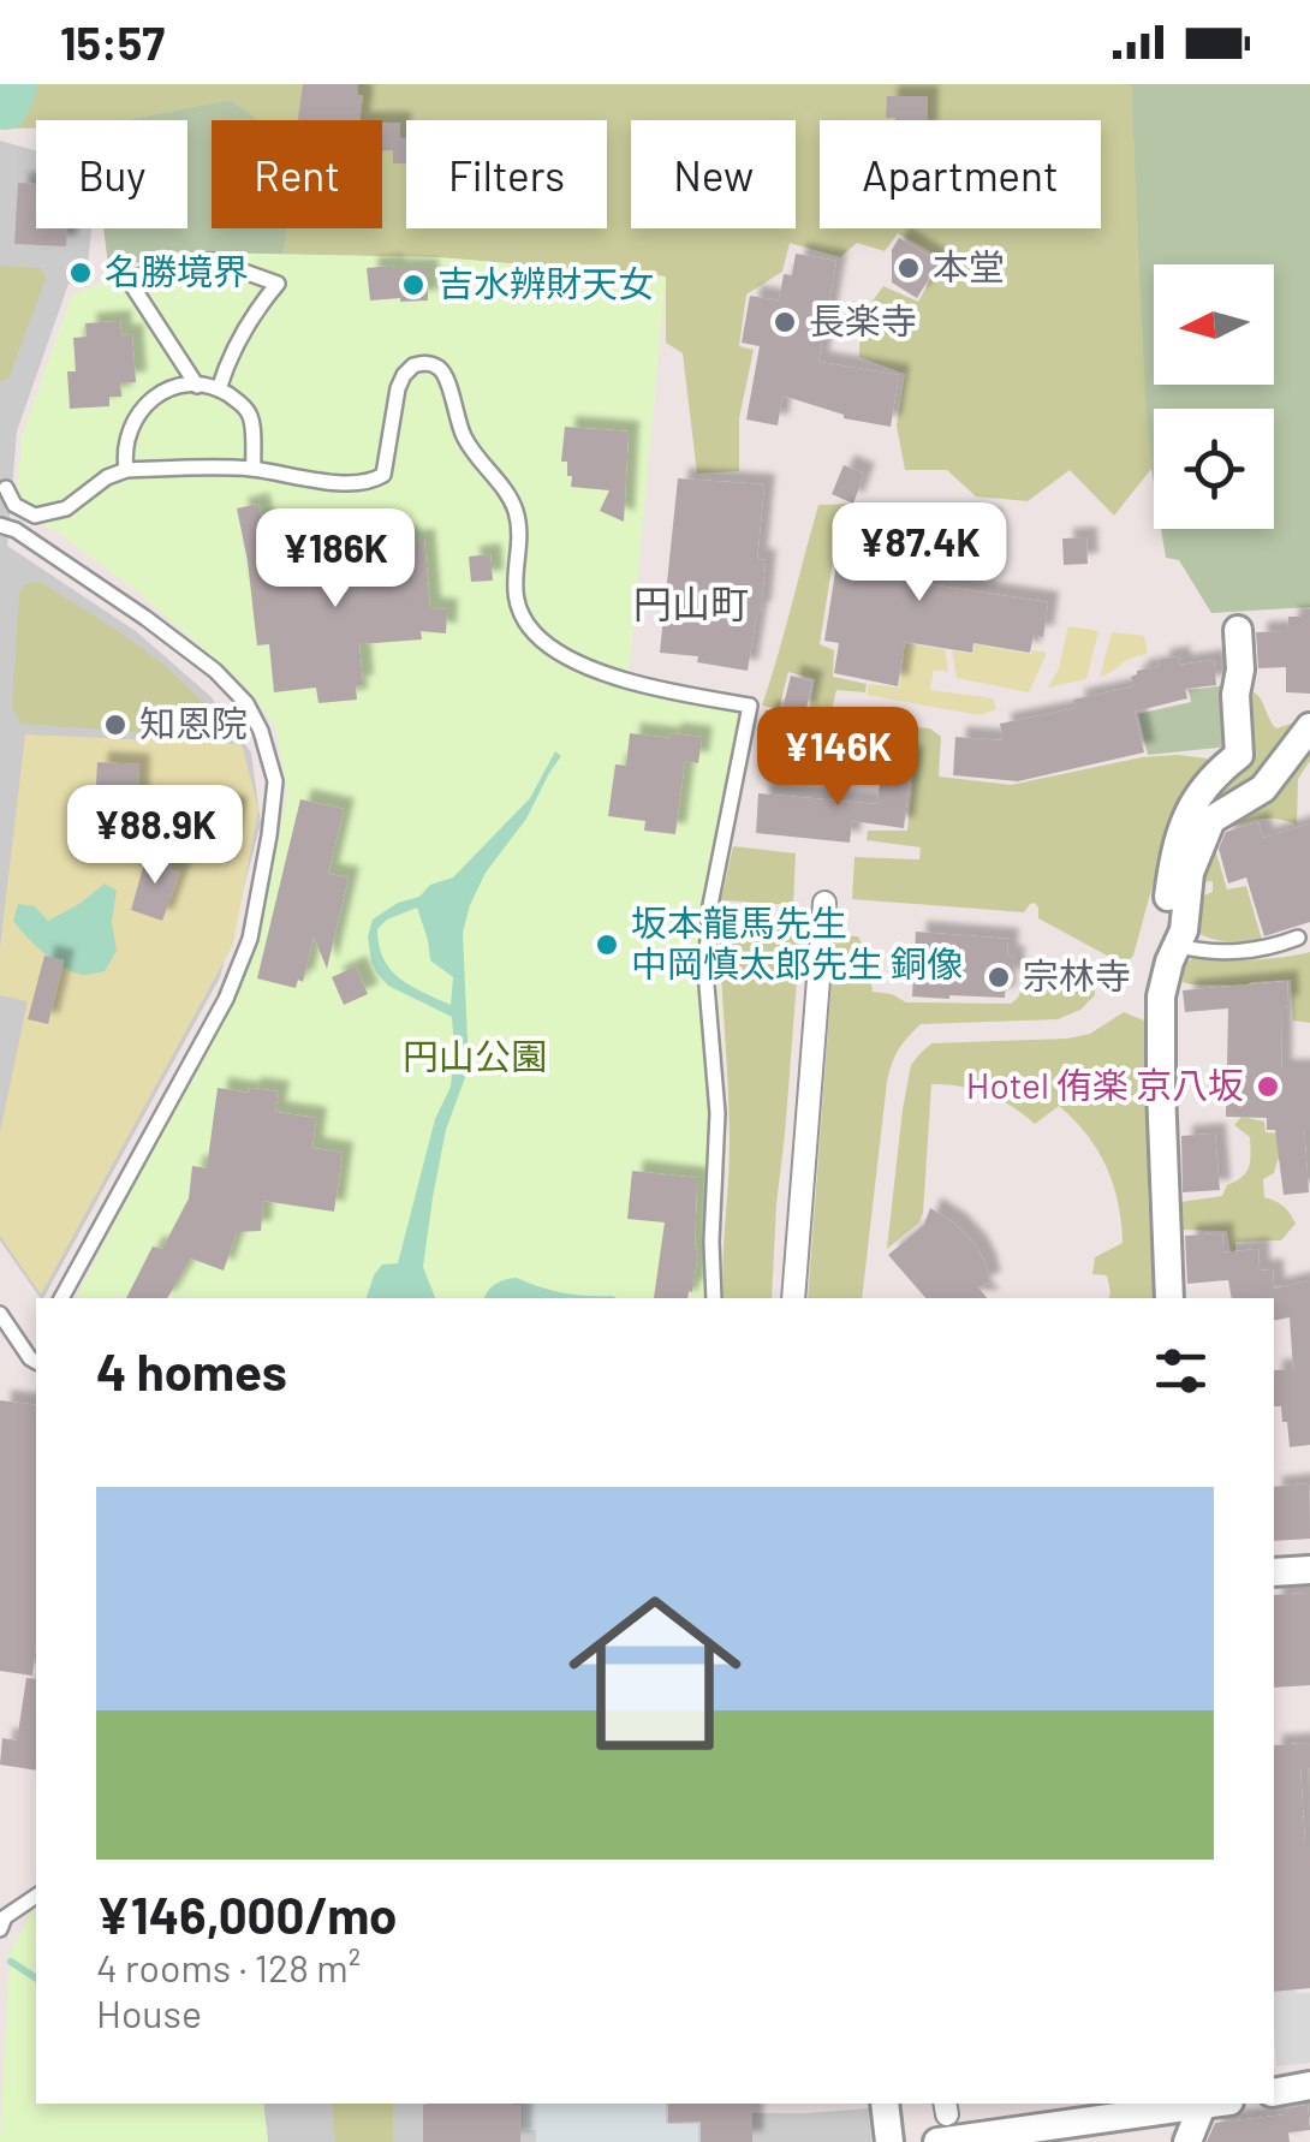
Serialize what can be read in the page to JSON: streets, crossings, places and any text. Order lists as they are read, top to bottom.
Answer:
{
  "districts": ["円山町"],
  "parks": ["円山公園"],
  "places": [
    "本堂",
    "名勝境界",
    "吉水辨財天女",
    "長楽寺",
    "知恩院",
    "坂本龍馬先生 中岡慎太郎先生 銅像",
    "宗林寺",
    "Hotel 侑楽 京八坂"
  ],
  "north": "left",
  "page": {
    "status": "15:57",
    "chip": [
      "Buy",
      "Rent",
      "Filters",
      "New",
      "Apartment"
    ],
    "price": [
      "¥87.4K",
      "¥186K",
      "¥146K",
      "¥88.9K"
    ],
    "heading": "4 homes",
    "list": [
      {
        "name": "¥146,000/mo",
        "note": "4 rooms · 128 m² · House"
      }
    ]
  }
}
